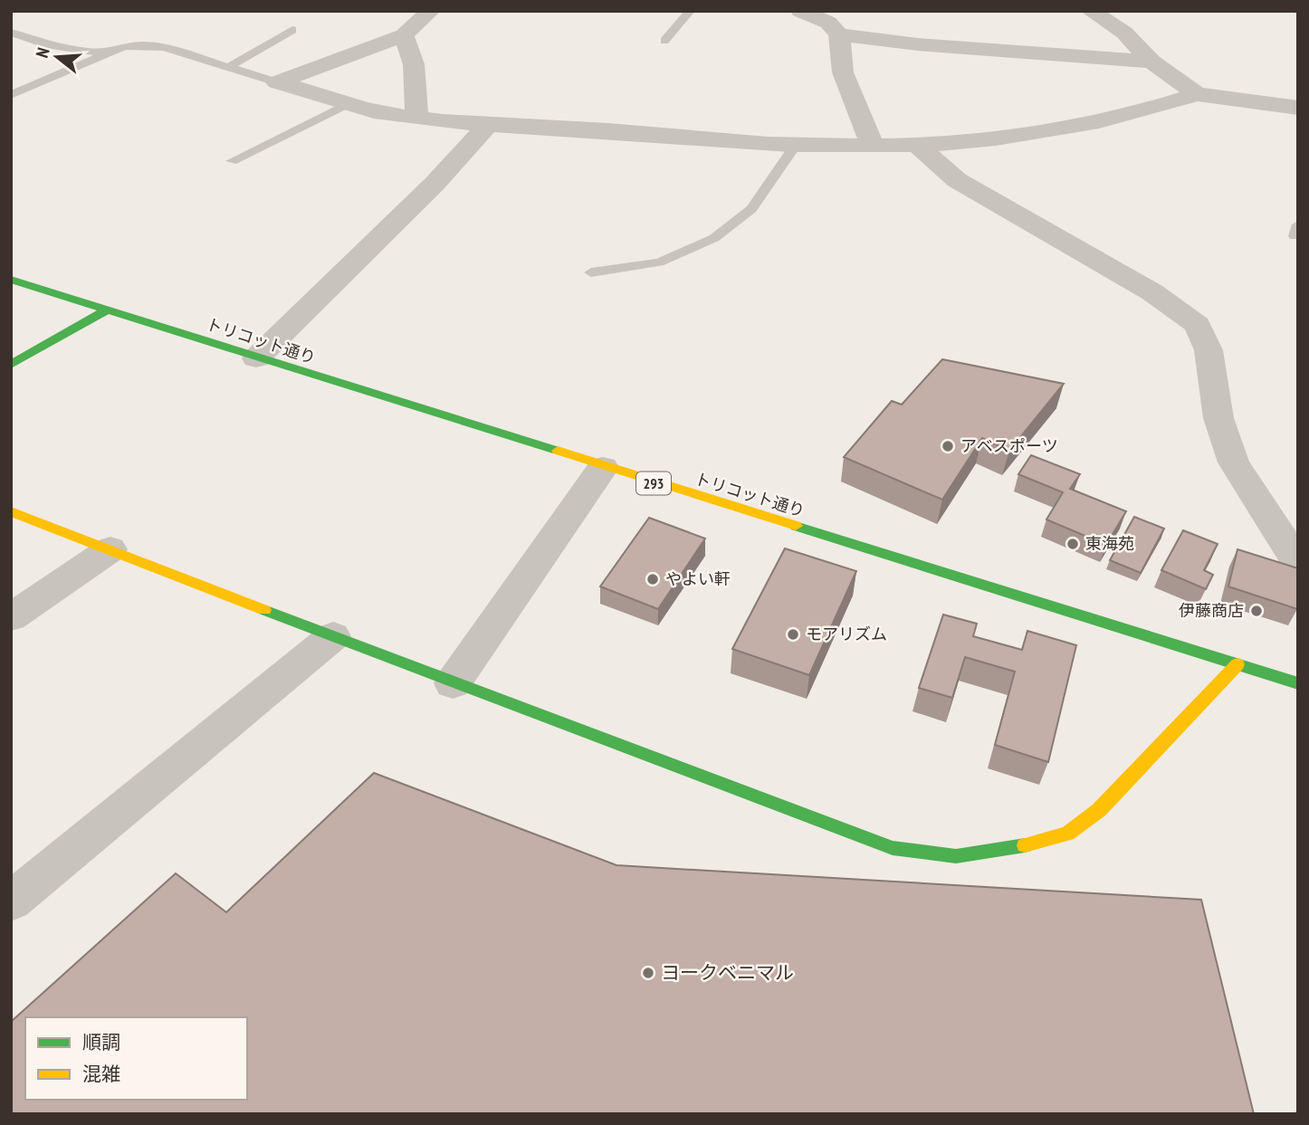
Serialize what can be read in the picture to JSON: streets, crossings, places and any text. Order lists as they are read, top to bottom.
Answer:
{
  "streets": {
    "main road": ["トリコット通り", "293"]
  },
  "places": [
    "アベスポーツ",
    "東海苑",
    "やよい軒",
    "伊藤商店",
    "モアリズム",
    "ヨークベニマル"
  ],
  "legend": ["順調", "混雑"],
  "north": "left"
}
